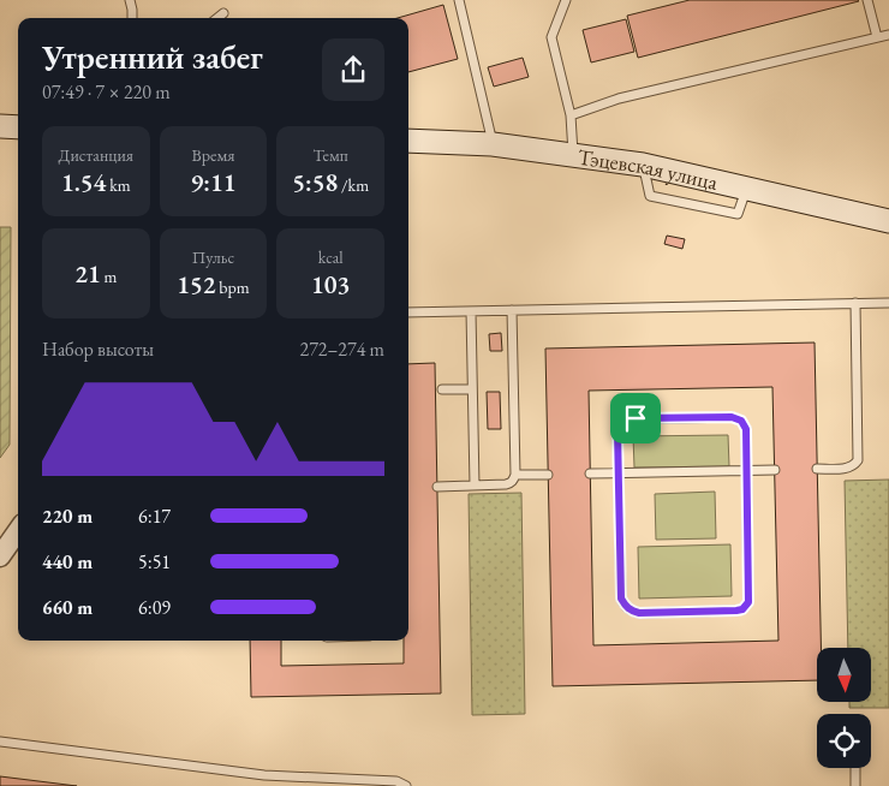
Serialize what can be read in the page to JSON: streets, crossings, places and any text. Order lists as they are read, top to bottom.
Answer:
{
  "streets": {
    "main road": ["Тэцевская улица"]
  },
  "north": "bottom",
  "page": {
    "heading": ["Утренний забег", "07:49 · 7 × 220 m"],
    "stats": [
      ["Дистанция", "1.54 km"],
      ["Время", "9:11"],
      ["Темп", "5:58 /km"],
      ["21 m"],
      ["Пульс", "152 bpm"],
      ["kcal", "103"]
    ],
    "chart": ["Набор высоты", "272–274 m"],
    "list": [
      {
        "name": "220 m",
        "note": "6:17"
      },
      {
        "name": "440 m",
        "note": "5:51"
      },
      {
        "name": "660 m",
        "note": "6:09"
      }
    ]
  }
}
